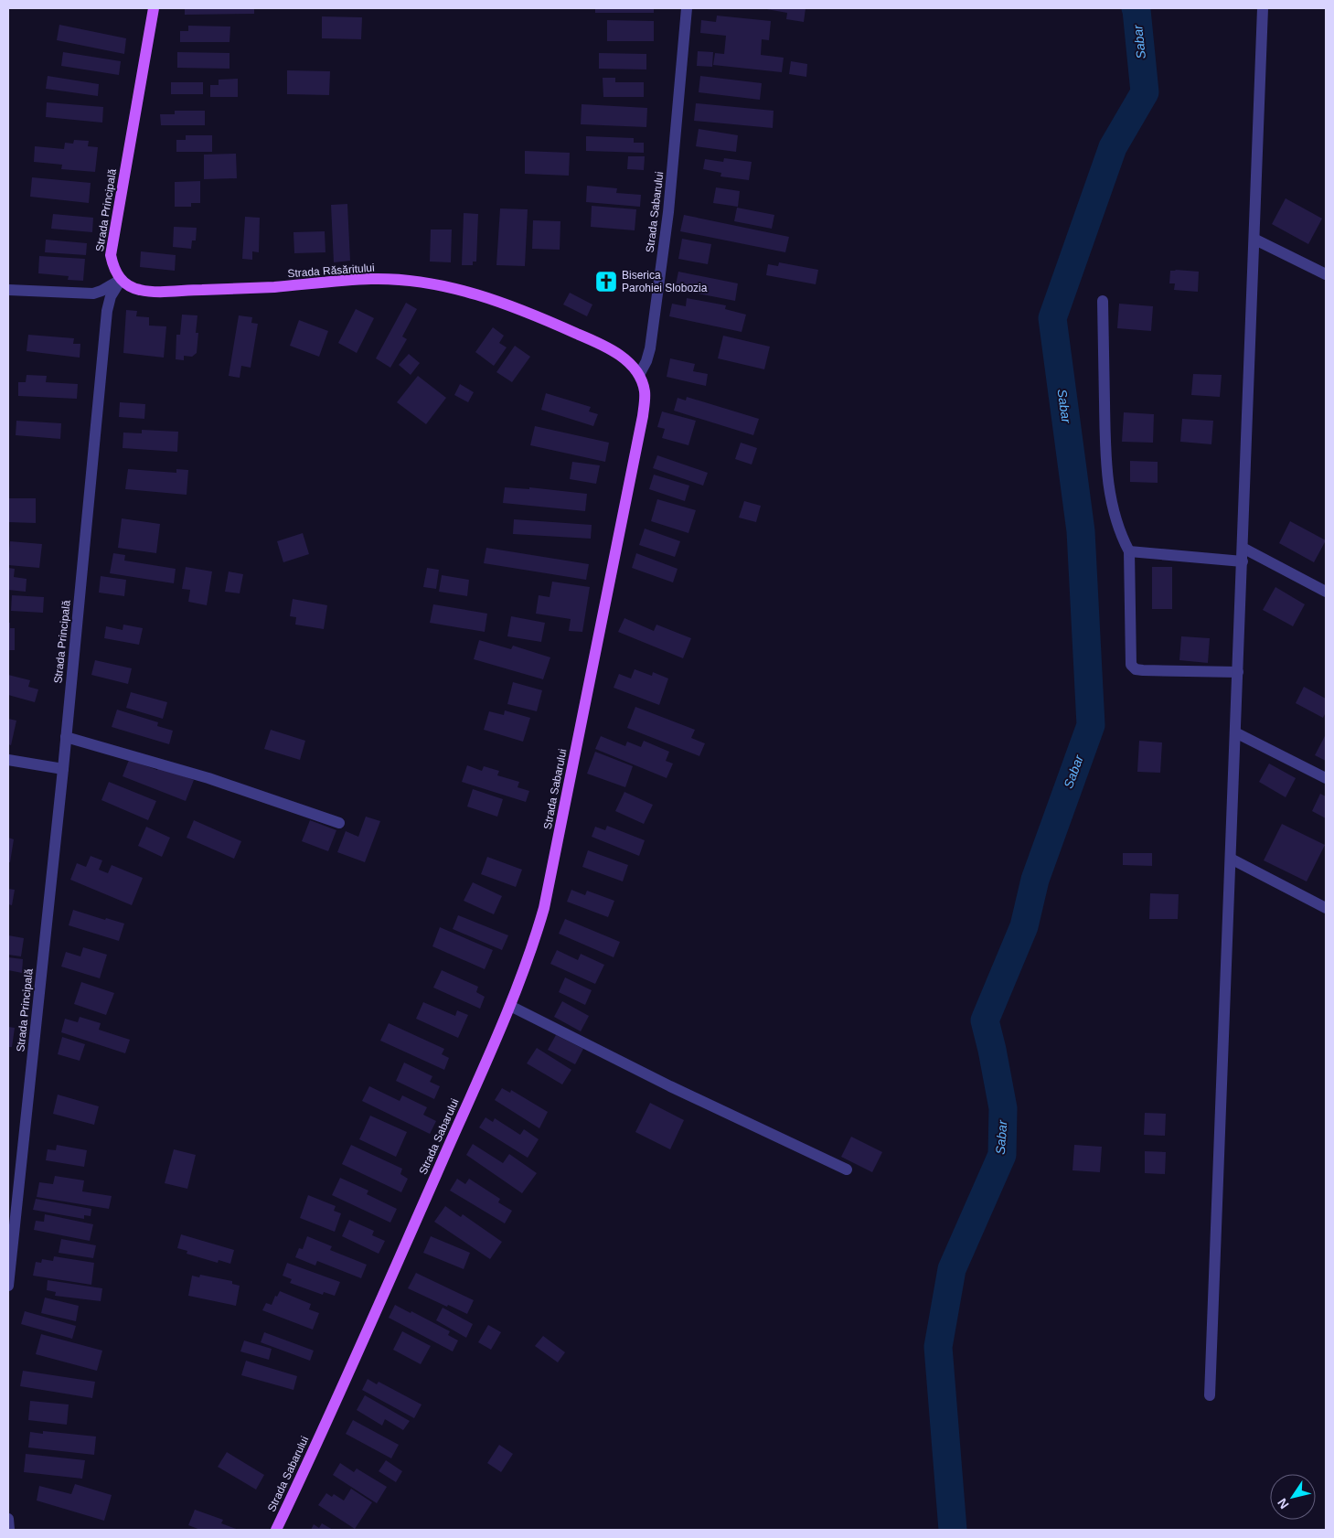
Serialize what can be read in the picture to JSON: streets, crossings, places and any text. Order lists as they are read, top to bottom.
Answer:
{
  "streets": {
    "main road": ["Strada Principală", "Strada Sabarului", "Strada Răsăritului"]
  },
  "crossings": [
    ["Strada Principală", "Strada Răsăritului"],
    ["Strada Sabarului", "Strada Răsăritului"]
  ],
  "water": ["Sabar"],
  "places": {
    "church": ["Biserica Parohiei Slobozia"]
  },
  "north": "bottom left"
}
